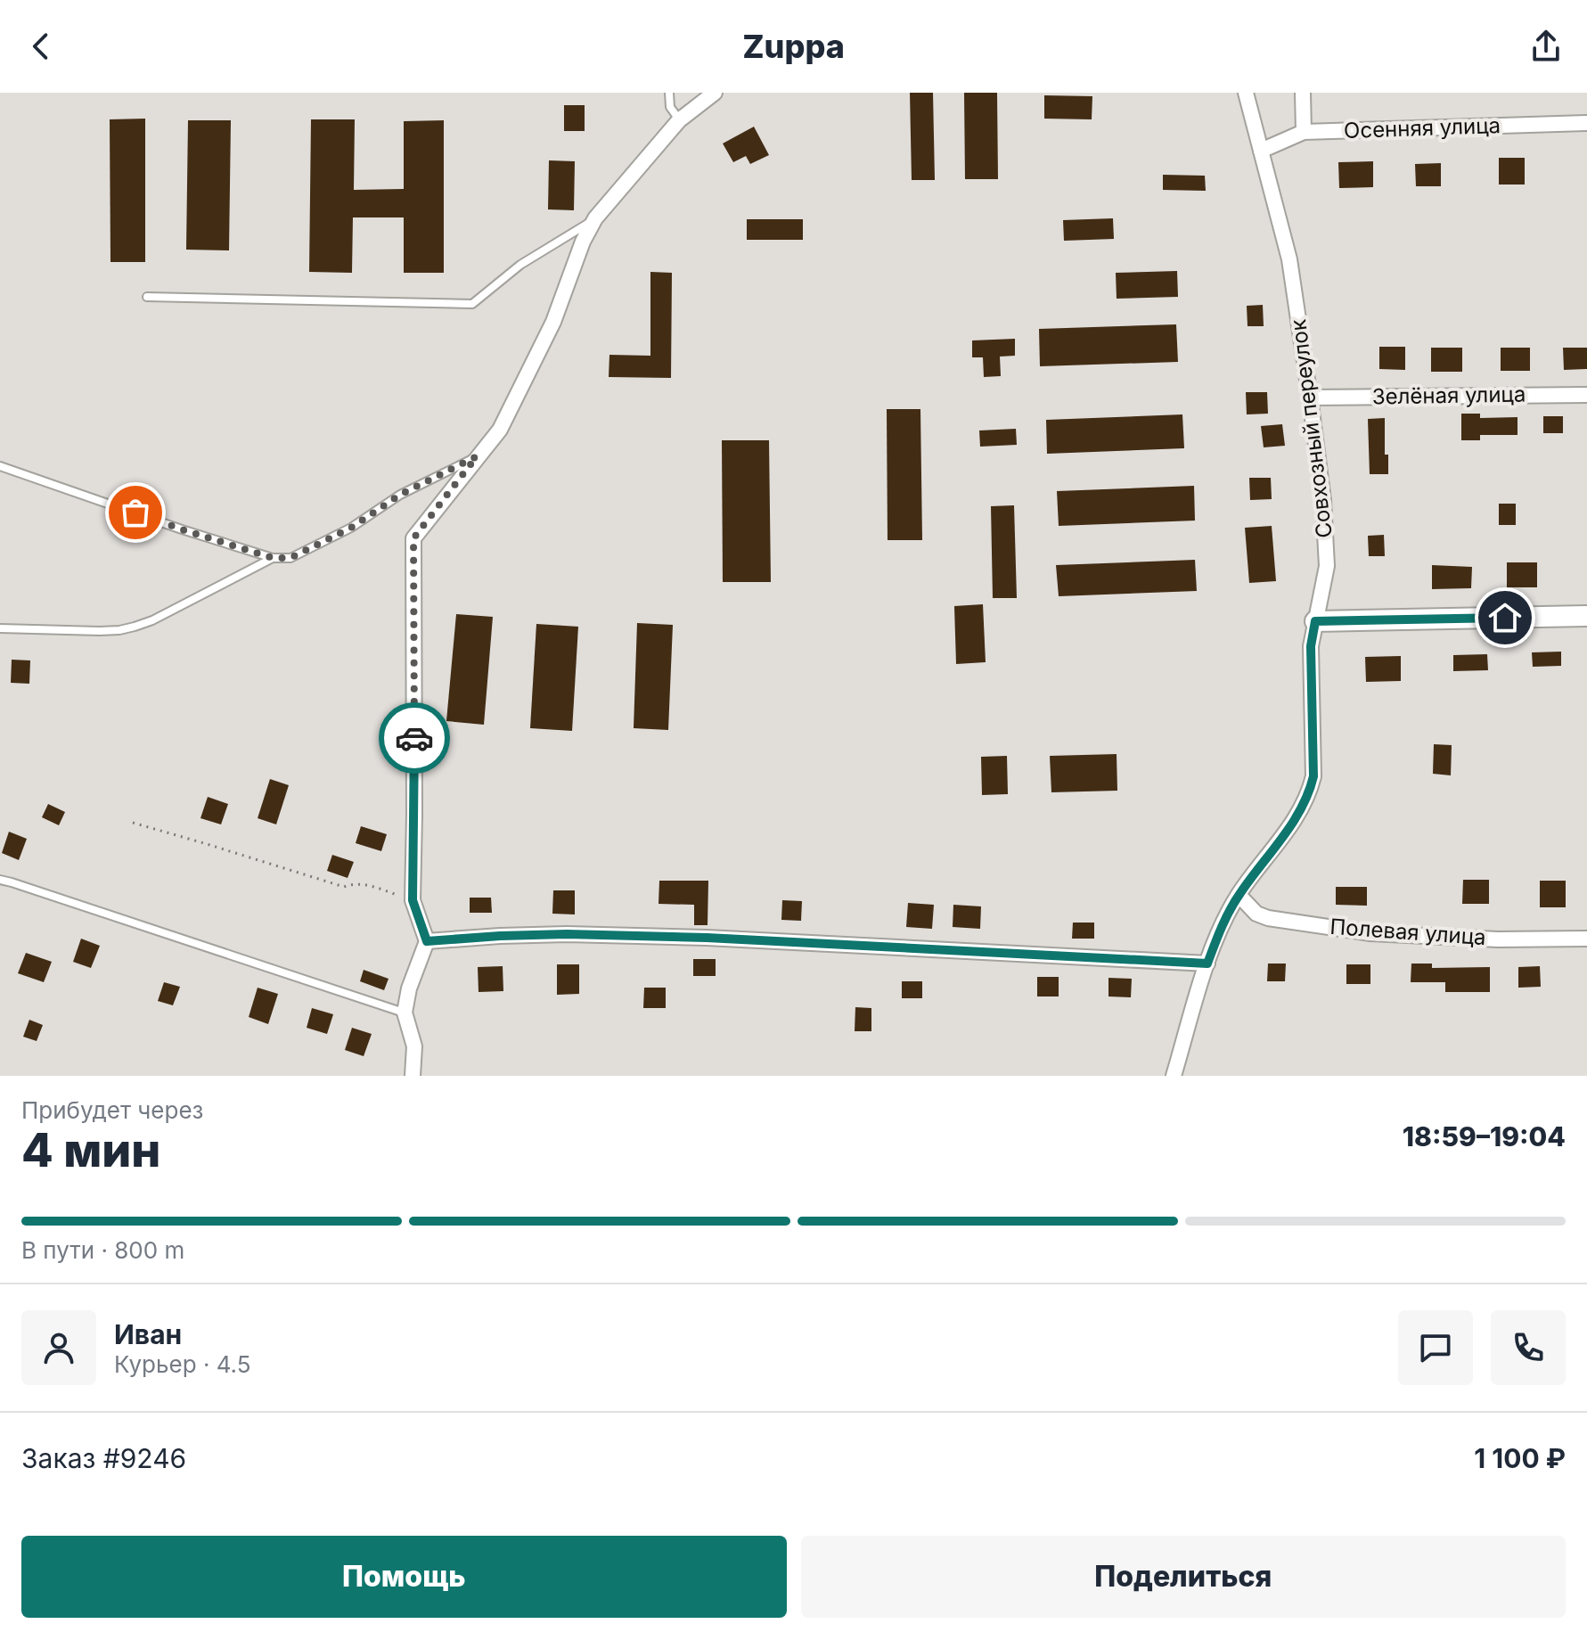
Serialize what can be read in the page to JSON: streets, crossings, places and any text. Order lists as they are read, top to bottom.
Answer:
{
  "streets": {
    "street": [
      "Осенняя улица",
      "Зелёная улица",
      "Совхозный переулок",
      "Полевая улица"
    ]
  },
  "crossings": [
    ["Осенняя улица", "Совхозный переулок"],
    ["Зелёная улица", "Совхозный переулок"],
    ["Совхозный переулок", "Полевая улица"]
  ],
  "page": {
    "header": "Zuppa",
    "heading": ["4 мин", "Прибудет через", "18:59–19:04"],
    "panel": [
      "Иван",
      "Курьер · 4.5",
      "Заказ #9246",
      "1 100 ₽"
    ],
    "bar": "В пути · 800 m",
    "buttons": ["Помощь", "Поделиться"]
  }
}
